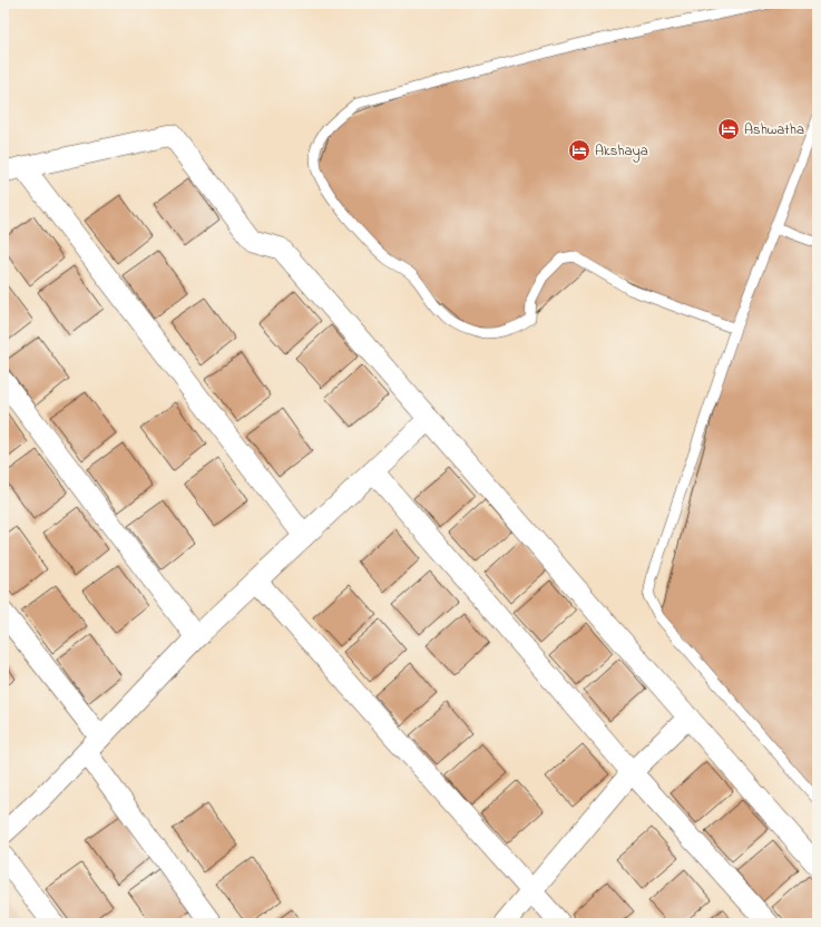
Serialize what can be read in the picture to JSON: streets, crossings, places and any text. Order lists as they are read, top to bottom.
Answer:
{
  "places": {
    "hotel": ["Ashwatha", "Akshaya"]
  }
}
